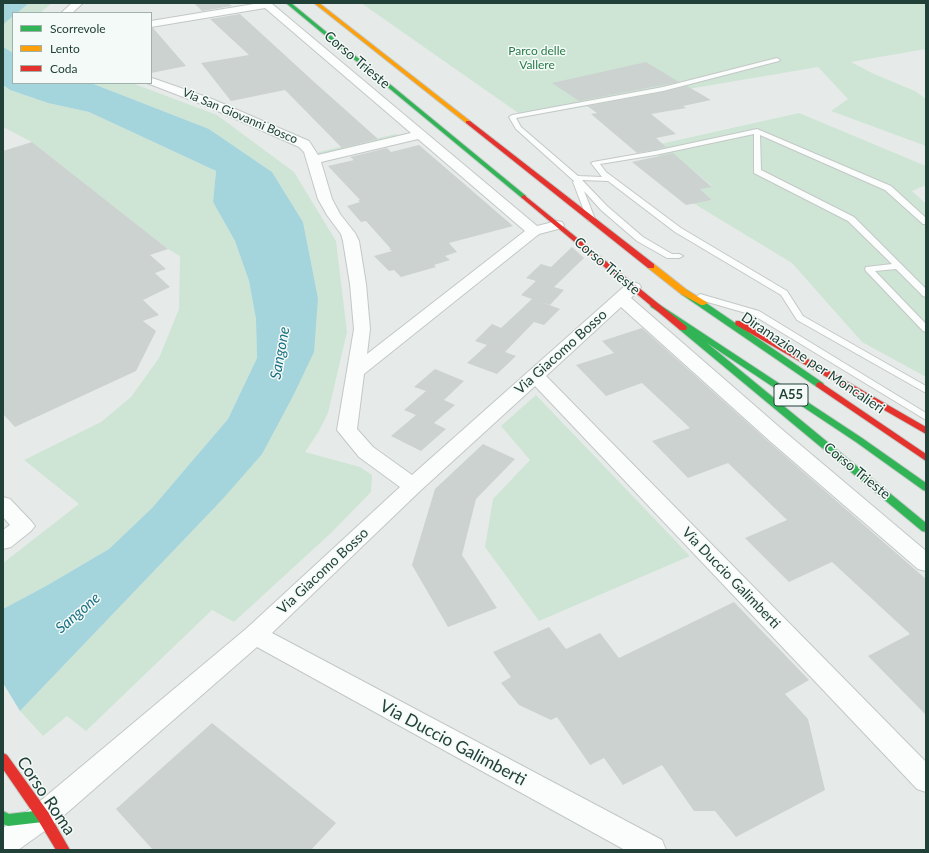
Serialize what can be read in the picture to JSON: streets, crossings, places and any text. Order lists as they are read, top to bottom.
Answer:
{
  "streets": {
    "main road": [
      "Corso Trieste",
      "Diramazione per Moncalieri",
      "A55",
      "Corso Roma"
    ],
    "street": ["Via San Giovanni Bosco", "Via Giacomo Bosso", "Via Duccio Galimberti"]
  },
  "crossings": [
    ["Corso Trieste", "Via Giacomo Bosso"],
    ["Corso Trieste", "Diramazione per Moncalieri"],
    ["Corso Trieste", "A55"],
    ["Via Giacomo Bosso", "Via Duccio Galimberti"],
    ["Via Giacomo Bosso", "Corso Roma"]
  ],
  "water": ["Sangone"],
  "parks": ["Parco delle Vallere"],
  "legend": ["Scorrevole", "Lento", "Coda"]
}
